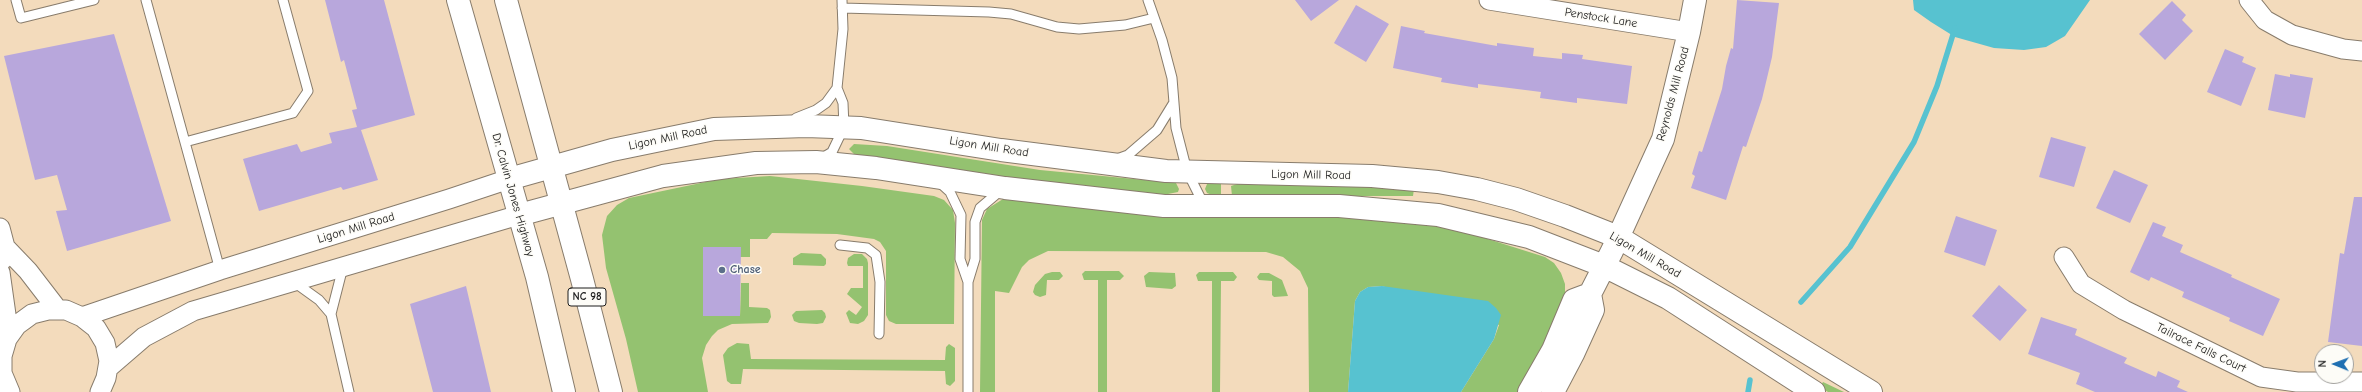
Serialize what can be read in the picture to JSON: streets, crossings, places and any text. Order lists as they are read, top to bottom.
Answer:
{
  "streets": {
    "main road": [
      "Reynolds Mill Road",
      "Ligon Mill Road",
      "Dr. Calvin Jones Highway",
      "NC 98"
    ],
    "street": ["Penstock Lane", "Tailrace Falls Court"]
  },
  "crossings": [
    ["Penstock Lane", "Reynolds Mill Road"],
    ["Reynolds Mill Road", "Ligon Mill Road"],
    ["Ligon Mill Road", "Dr. Calvin Jones Highway"],
    ["Ligon Mill Road", "NC 98"]
  ],
  "places": ["Chase"],
  "north": "left"
}
